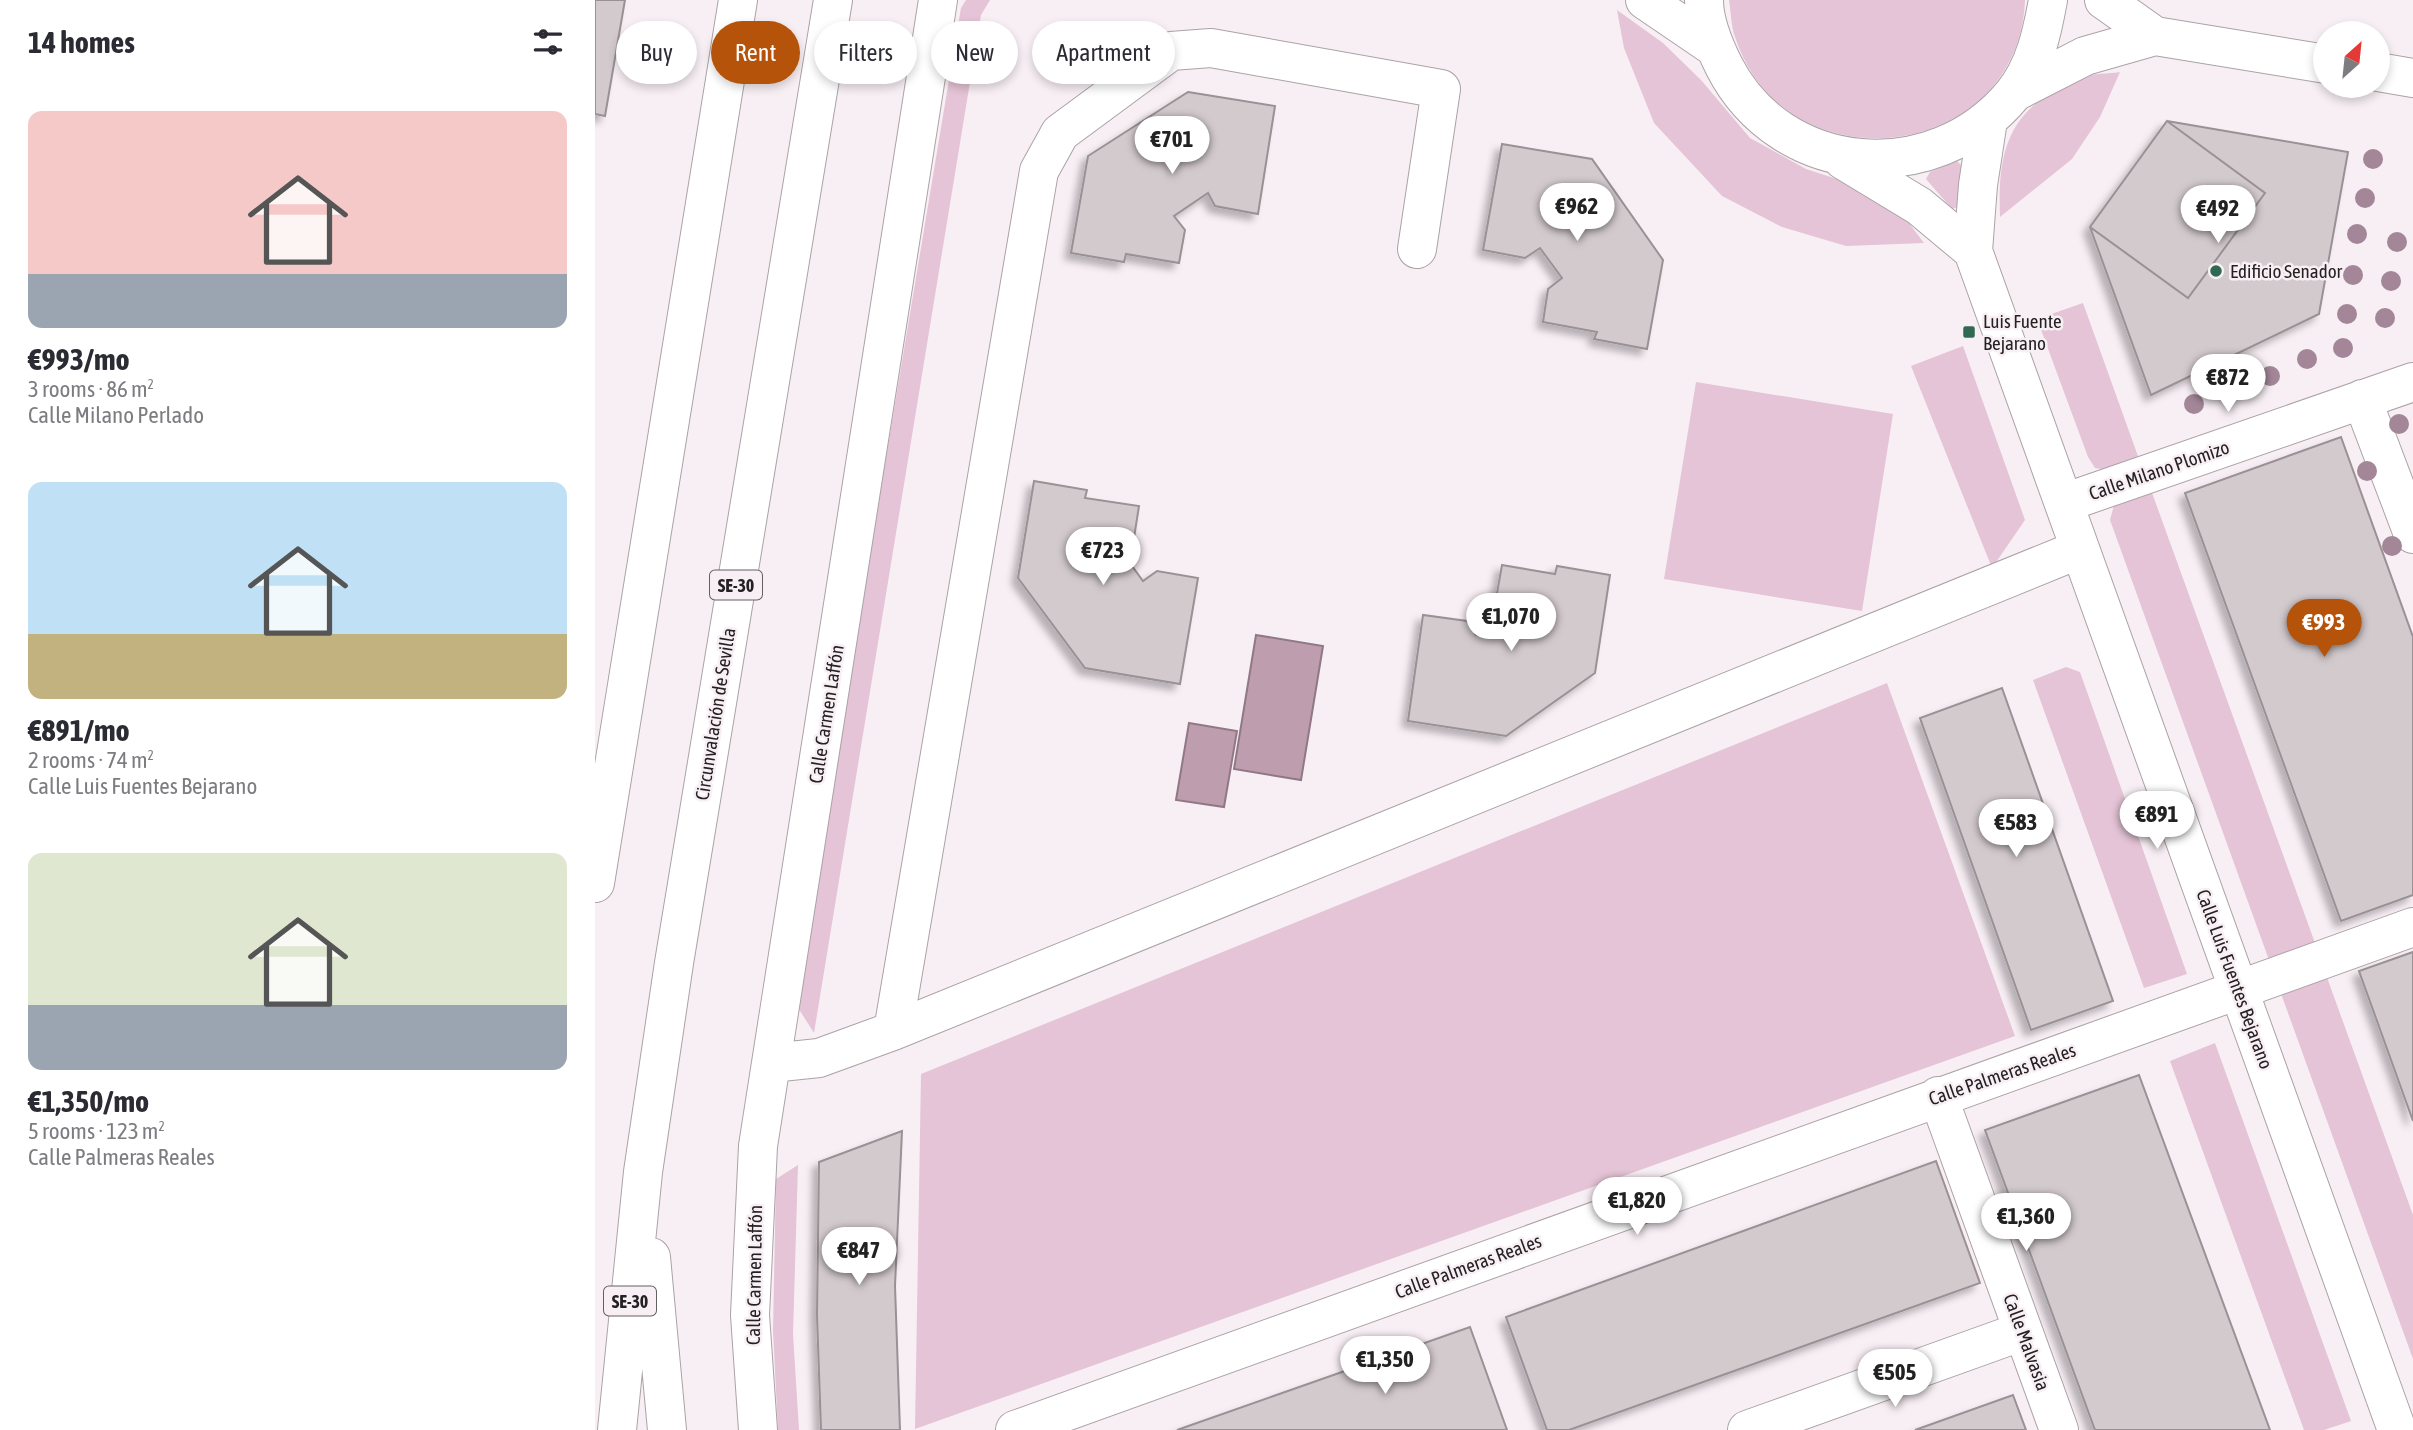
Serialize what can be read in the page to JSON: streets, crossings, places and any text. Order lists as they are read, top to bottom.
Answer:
{
  "streets": {
    "main road": [
      "Calle Milano Plomizo",
      "SE-30",
      "Circunvalación de Sevilla",
      "Calle Carmen Laffón",
      "Calle Luis Fuentes Bejarano",
      "Calle Palmeras Reales",
      "Calle Malvasia"
    ]
  },
  "crossings": [
    ["Calle Milano Plomizo", "Calle Luis Fuentes Bejarano"],
    ["Calle Luis Fuentes Bejarano", "Calle Palmeras Reales"],
    ["Calle Palmeras Reales", "Calle Malvasia"]
  ],
  "places": {
    "other": ["Edificio Senador"],
    "transit": ["Luis Fuente Bejarano"]
  },
  "north": "top right",
  "page": {
    "heading": "14 homes",
    "chip": [
      "Buy",
      "Rent",
      "Filters",
      "New",
      "Apartment"
    ],
    "list": [
      {
        "name": "€993/mo",
        "note": "3 rooms · 86 m² · Calle Milano Perlado"
      },
      {
        "name": "€891/mo",
        "note": "2 rooms · 74 m² · Calle Luis Fuentes Bejarano"
      },
      {
        "name": "€1,350/mo",
        "note": "5 rooms · 123 m² · Calle Palmeras Reales"
      }
    ],
    "price": [
      "€701",
      "€962",
      "€492",
      "€872",
      "€723",
      "€1,070",
      "€993",
      "€891",
      "€583",
      "€1,820",
      "€1,360",
      "€847",
      "€1,350",
      "€505"
    ]
  }
}
